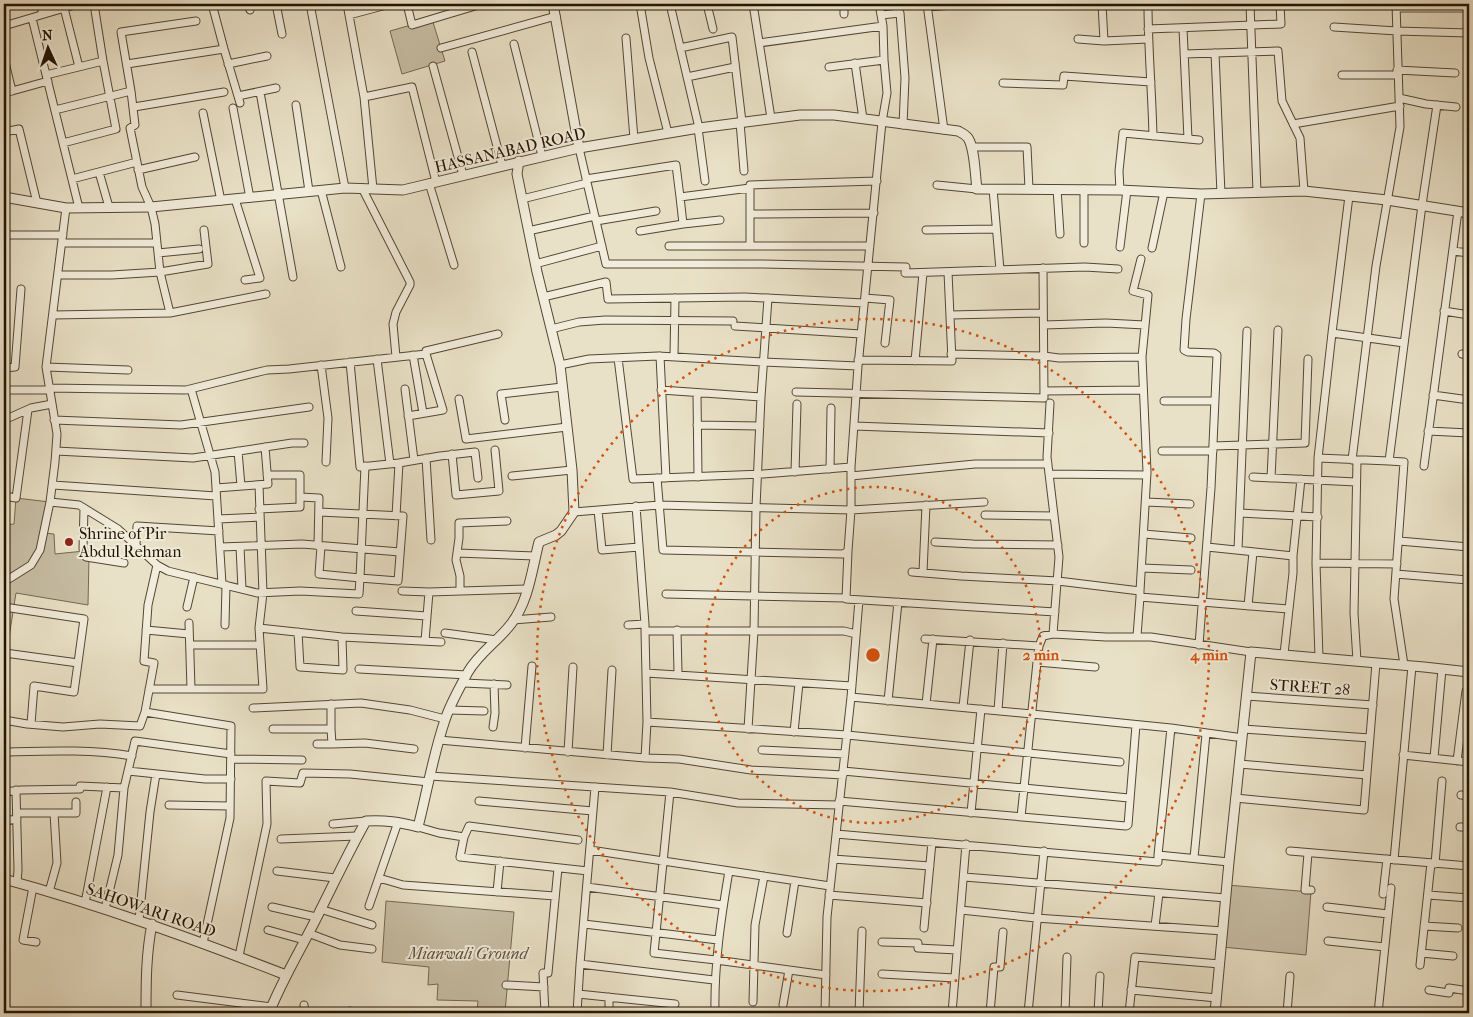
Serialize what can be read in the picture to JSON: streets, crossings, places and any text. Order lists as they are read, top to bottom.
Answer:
{
  "streets": {
    "street": ["HASSANABAD ROAD", "STREET 28", "SAHOWARI ROAD"]
  },
  "parks": ["Mianwali Ground"],
  "places": ["Shrine of Pir Abdul Rehman"],
  "north": "top",
  "rings": ["2 min", "4 min"]
}
